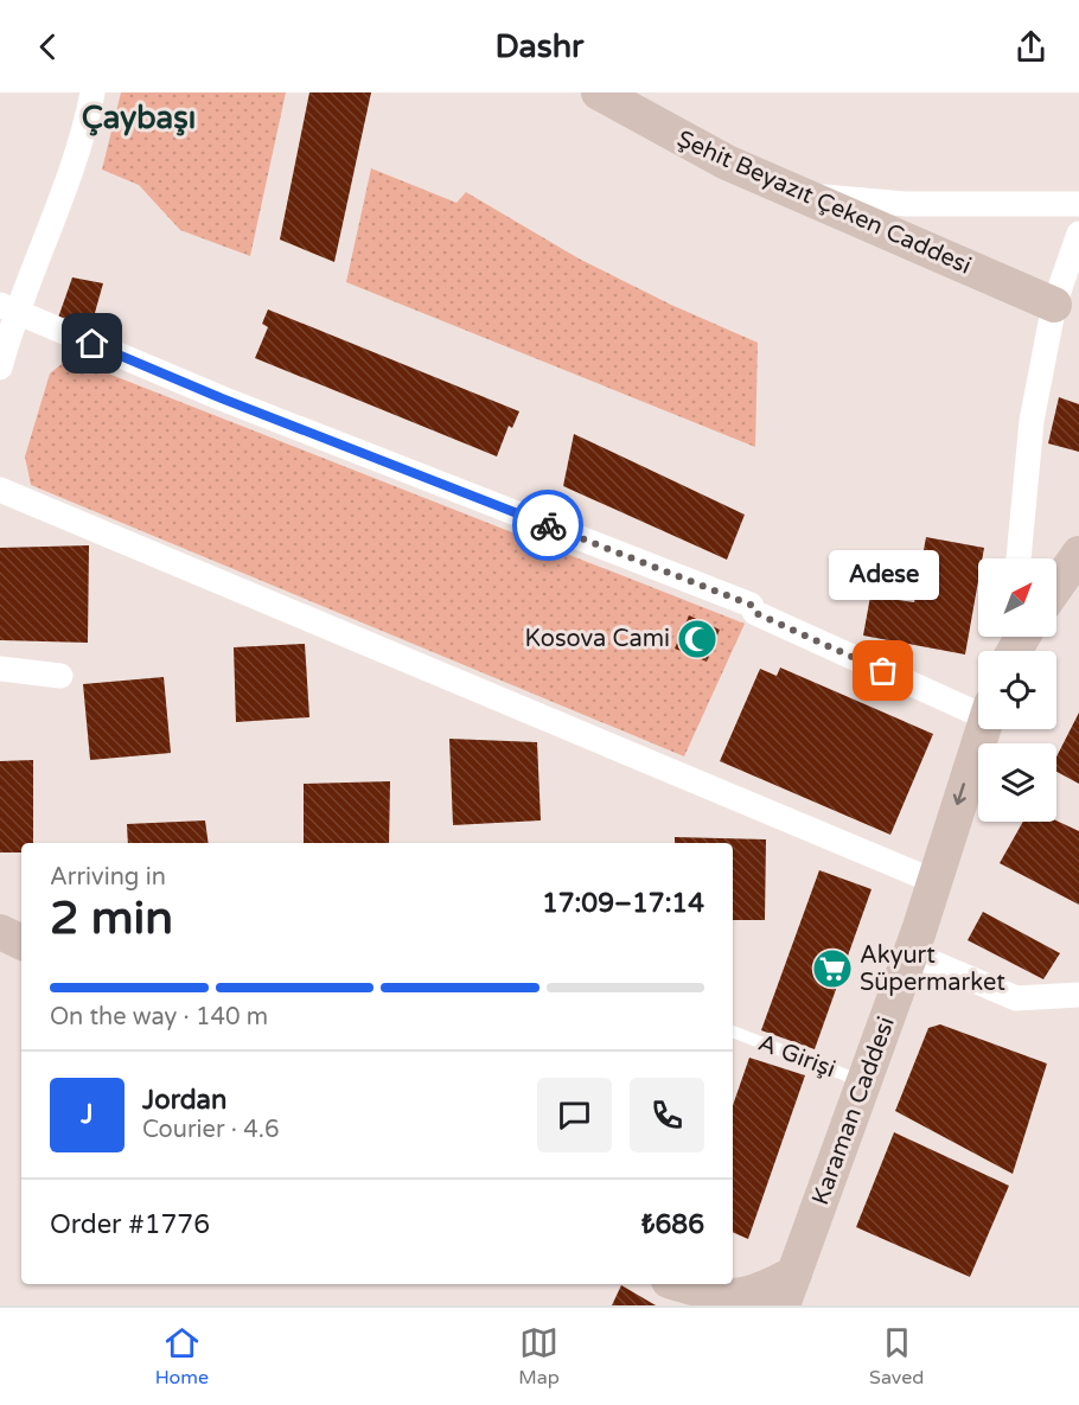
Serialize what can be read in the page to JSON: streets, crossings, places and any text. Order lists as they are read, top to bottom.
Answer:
{
  "streets": {
    "street": ["Şehit Beyazıt Çeken Caddesi", "Karaman Caddesi"],
    "lane": ["A Girişi"]
  },
  "crossings": [
    ["A Girişi", "Karaman Caddesi"]
  ],
  "districts": ["Çaybaşı"],
  "places": {
    "mosque": ["Kosova Cami"],
    "other": ["Adese"],
    "supermarket": ["Akyurt Süpermarket"]
  },
  "north": "top right",
  "page": {
    "header": "Dashr",
    "bubble": "Adese",
    "heading": ["2 min", "Arriving in", "17:09–17:14"],
    "panel": [
      "Jordan",
      "Courier · 4.6",
      "Order #1776",
      "₺686"
    ],
    "bar": "On the way · 140 m",
    "round": "J",
    "tabs": ["Home", "Map", "Saved"]
  }
}
